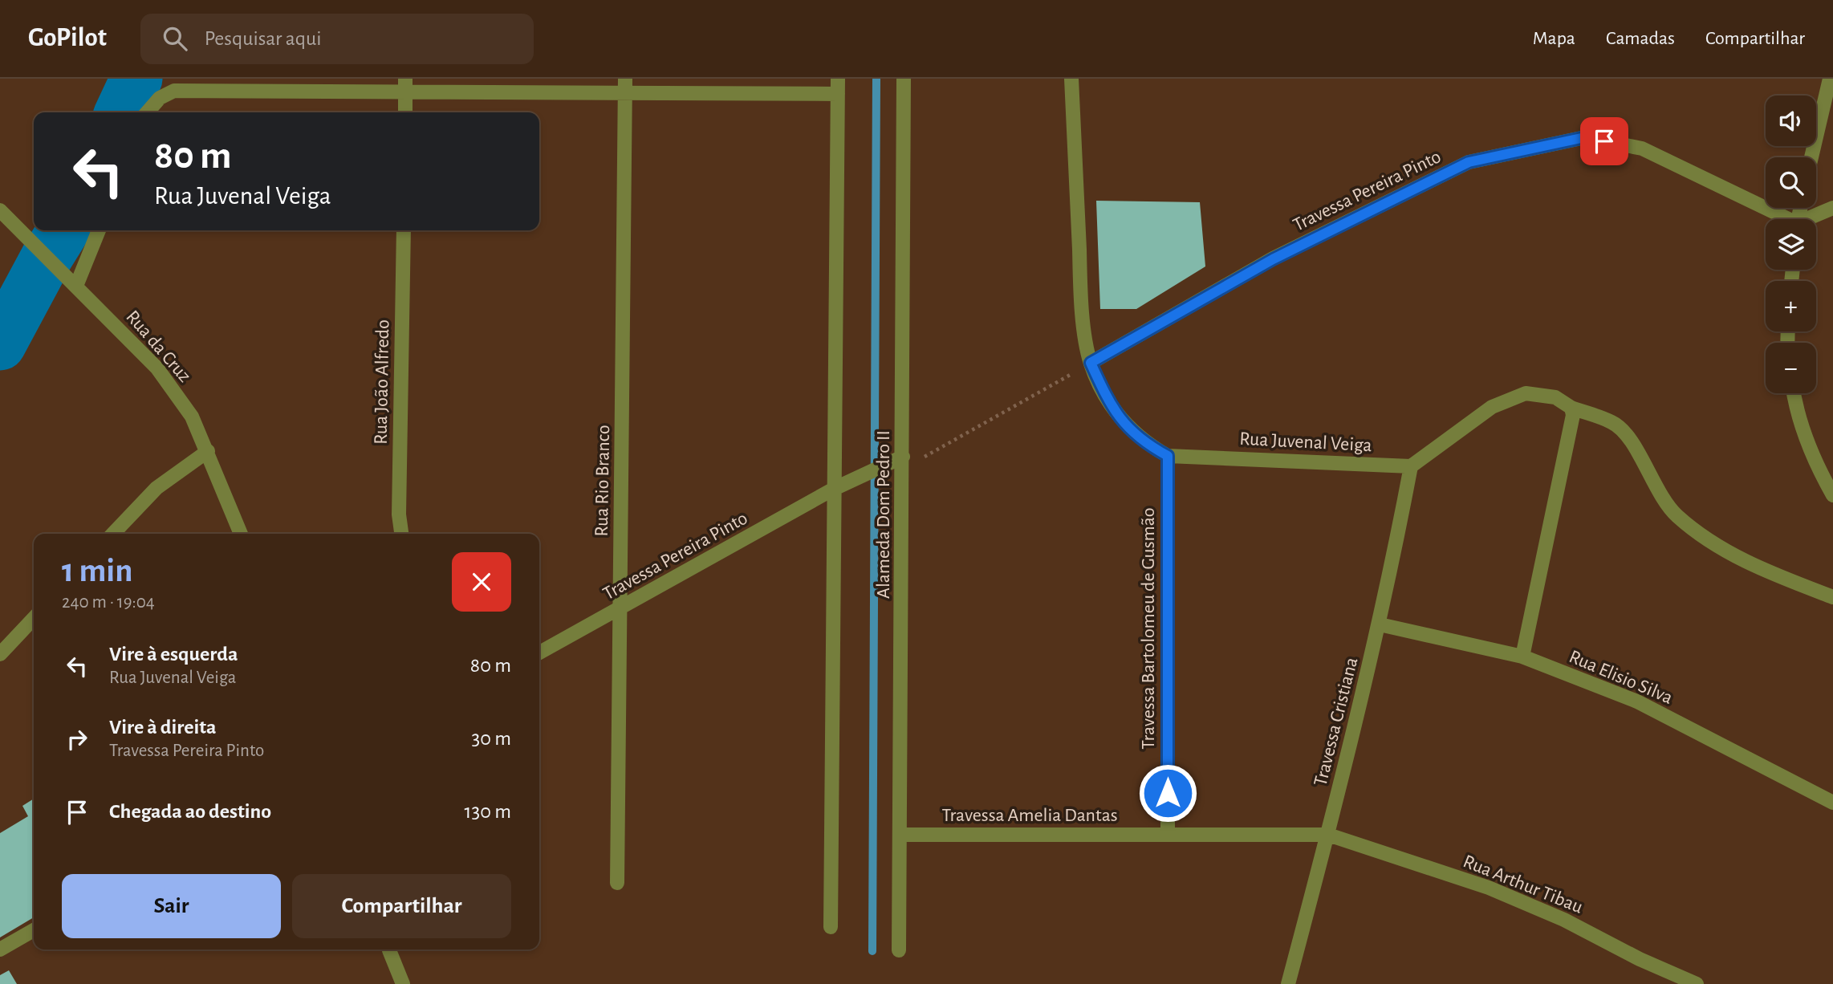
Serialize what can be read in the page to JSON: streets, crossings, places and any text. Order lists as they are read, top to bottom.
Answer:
{
  "streets": {
    "street": [
      "Travessa Pereira Pinto",
      "Rua da Cruz",
      "Rua João Alfredo",
      "Rua Juvenal Veiga",
      "Rua Rio Branco",
      "Alameda Dom Pedro II",
      "Travessa Bartolomeu de Gusmão",
      "Rua Elisio Silva",
      "Travessa Cristiana",
      "Travessa Amelia Dantas",
      "Rua Arthur Tibau"
    ]
  },
  "crossings": [
    ["Travessa Pereira Pinto", "Rua Juvenal Veiga"],
    ["Travessa Pereira Pinto", "Rua Rio Branco"],
    ["Rua Juvenal Veiga", "Travessa Bartolomeu de Gusmão"],
    ["Rua Juvenal Veiga", "Travessa Cristiana"],
    ["Alameda Dom Pedro II", "Travessa Amelia Dantas"],
    ["Travessa Bartolomeu de Gusmão", "Travessa Amelia Dantas"],
    ["Rua Elisio Silva", "Travessa Cristiana"],
    ["Travessa Cristiana", "Travessa Amelia Dantas"],
    ["Travessa Cristiana", "Rua Arthur Tibau"],
    ["Travessa Amelia Dantas", "Rua Arthur Tibau"]
  ],
  "page": {
    "header": "GoPilot",
    "search": "Pesquisar aqui",
    "nav": ["Mapa", "Camadas", "Compartilhar"],
    "map_buttons": ["+", "−"],
    "turn": ["80 m", "Rua Juvenal Veiga"],
    "heading": ["1 min", "240 m · 19:04"],
    "list": [
      {
        "name": "Vire à esquerda",
        "note": "Rua Juvenal Veiga",
        "value": "80 m"
      },
      {
        "name": "Vire à direita",
        "note": "Travessa Pereira Pinto",
        "value": "30 m"
      },
      {
        "name": "Chegada ao destino",
        "value": "130 m"
      }
    ],
    "buttons": ["Sair", "Compartilhar"]
  }
}
